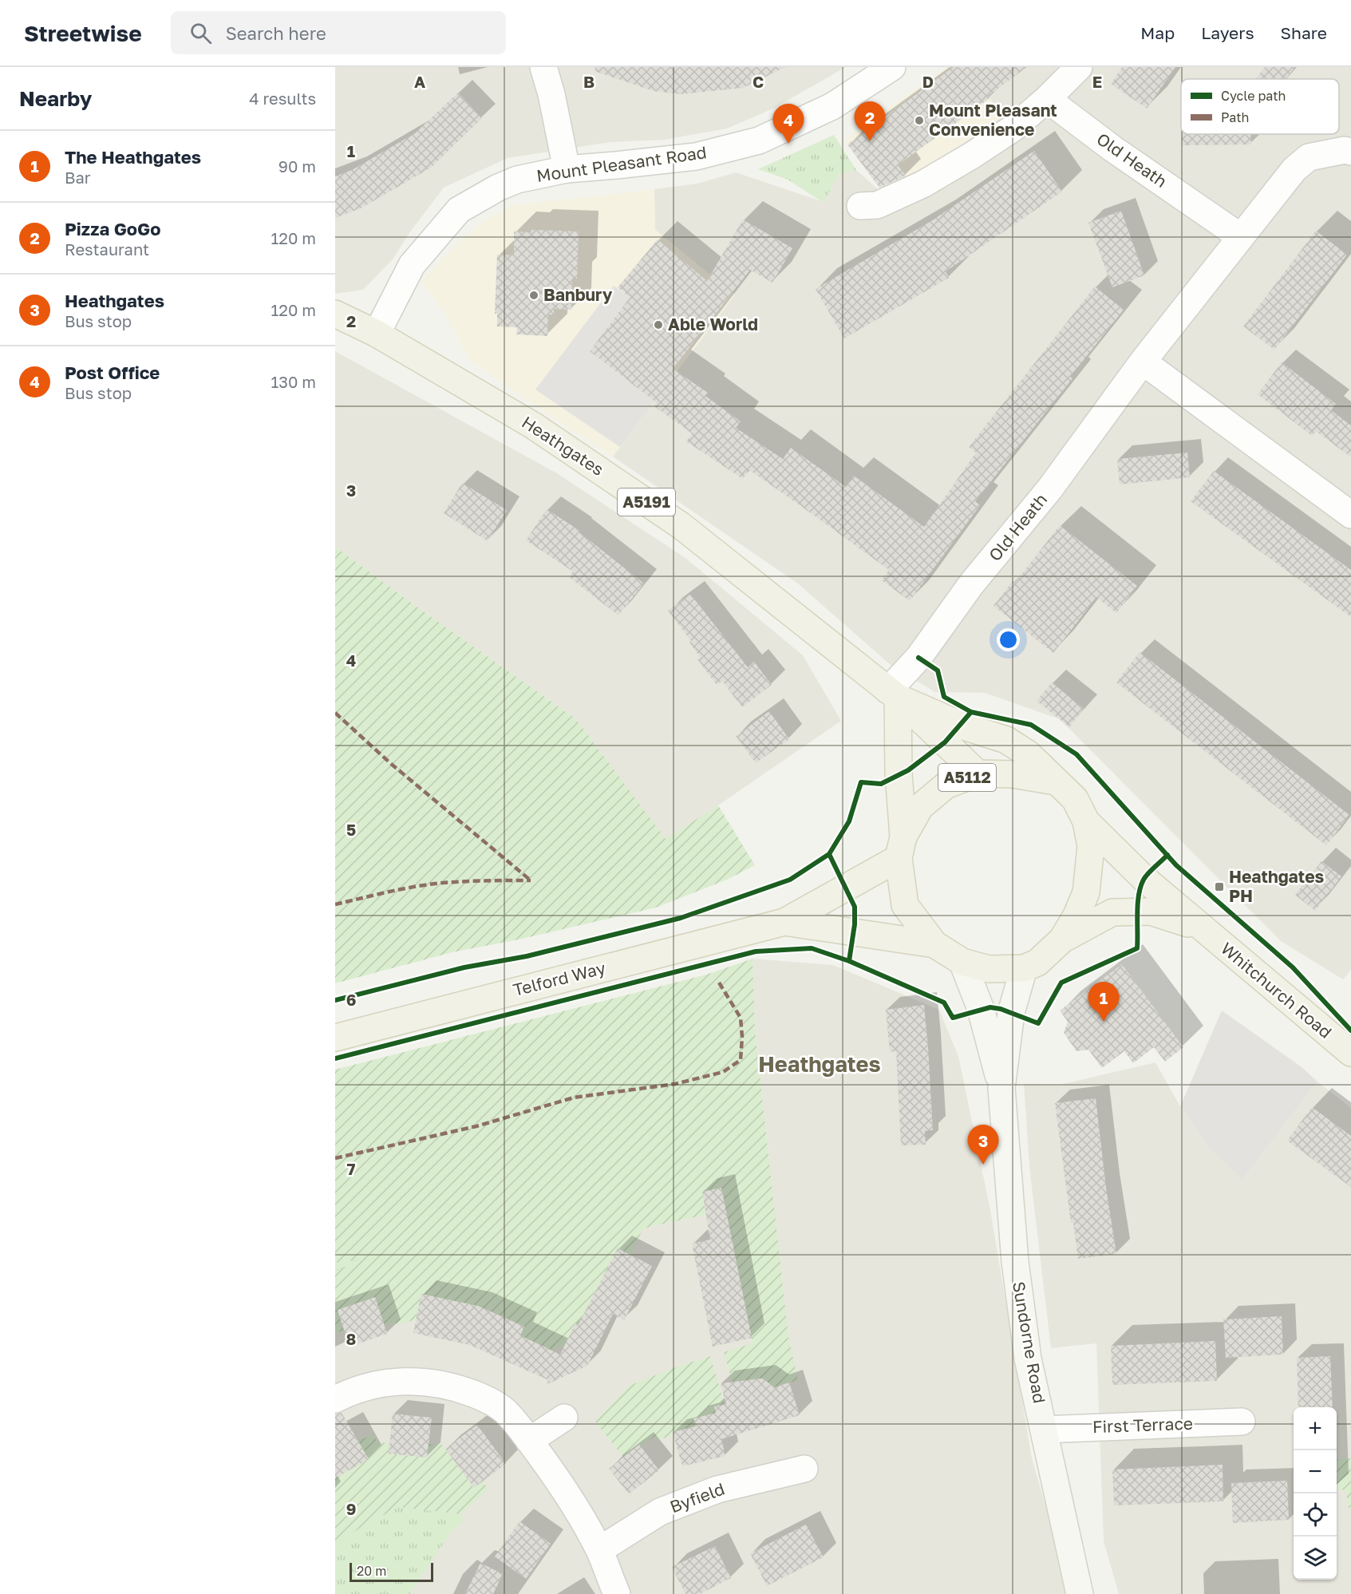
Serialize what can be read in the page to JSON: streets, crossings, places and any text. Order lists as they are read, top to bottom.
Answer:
{
  "streets": {
    "main road": [
      "Heathgates",
      "A5191",
      "A5112",
      "Telford Way",
      "Whitchurch Road",
      "Sundorne Road"
    ],
    "street": [
      "Old Heath",
      "Mount Pleasant Road",
      "First Terrace",
      "Byfield"
    ]
  },
  "crossings": [
    ["Old Heath", "Heathgates"],
    ["Old Heath", "A5191"],
    ["Mount Pleasant Road", "Heathgates"],
    ["Mount Pleasant Road", "A5191"],
    ["Heathgates", "A5191"],
    ["Heathgates", "A5112"],
    ["A5191", "A5112"],
    ["A5112", "Telford Way"],
    ["Sundorne Road", "First Terrace"]
  ],
  "districts": ["Heathgates"],
  "places": {
    "other": ["Mount Pleasant Convenience", "Banbury", "Able World"],
    "transit": ["Heathgates PH"]
  },
  "legend": ["Cycle path", "Path"],
  "scale_bar": "20 m",
  "page": {
    "header": "Streetwise",
    "search": "Search here",
    "nav": ["Map", "Layers", "Share"],
    "heading": ["Nearby", "4 results"],
    "pins": [
      "2",
      "4",
      "1",
      "3"
    ],
    "list": [
      {
        "mark": "1",
        "name": "The Heathgates",
        "note": "Bar",
        "value": "90 m"
      },
      {
        "mark": "2",
        "name": "Pizza GoGo",
        "note": "Restaurant",
        "value": "120 m"
      },
      {
        "mark": "3",
        "name": "Heathgates",
        "note": "Bus stop",
        "value": "120 m"
      },
      {
        "mark": "4",
        "name": "Post Office",
        "note": "Bus stop",
        "value": "130 m"
      }
    ],
    "map_buttons": ["+", "−"],
    "scale": "20 m"
  },
  "grid": {
    "columns": [
      "A",
      "B",
      "C",
      "D",
      "E"
    ],
    "rows": [
      "1",
      "2",
      "3",
      "4",
      "5",
      "6",
      "7",
      "8",
      "9"
    ]
  }
}
